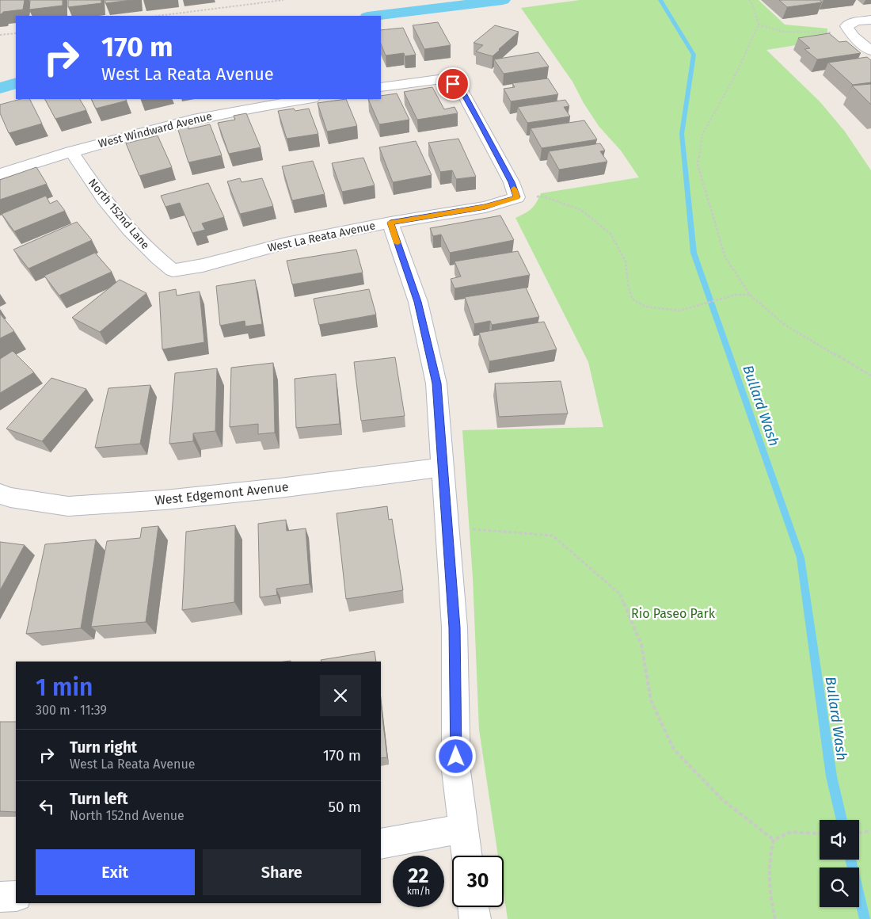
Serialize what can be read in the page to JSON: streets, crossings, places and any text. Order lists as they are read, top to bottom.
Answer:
{
  "streets": {
    "street": [
      "West Windward Avenue",
      "North 152nd Lane",
      "West La Reata Avenue",
      "West Edgemont Avenue"
    ]
  },
  "crossings": [
    ["West Windward Avenue", "North 152nd Lane"],
    ["North 152nd Lane", "West La Reata Avenue"]
  ],
  "water": ["Bullard Wash"],
  "parks": ["Rio Paseo Park"],
  "page": {
    "turn": ["170 m", "West La Reata Avenue"],
    "heading": ["1 min", "300 m · 11:39"],
    "list": [
      {
        "name": "Turn right",
        "note": "West La Reata Avenue",
        "value": "170 m"
      },
      {
        "name": "Turn left",
        "note": "North 152nd Avenue",
        "value": "50 m"
      }
    ],
    "buttons": ["Exit", "Share"],
    "speed": "22 km/h",
    "limit": "30"
  }
}
